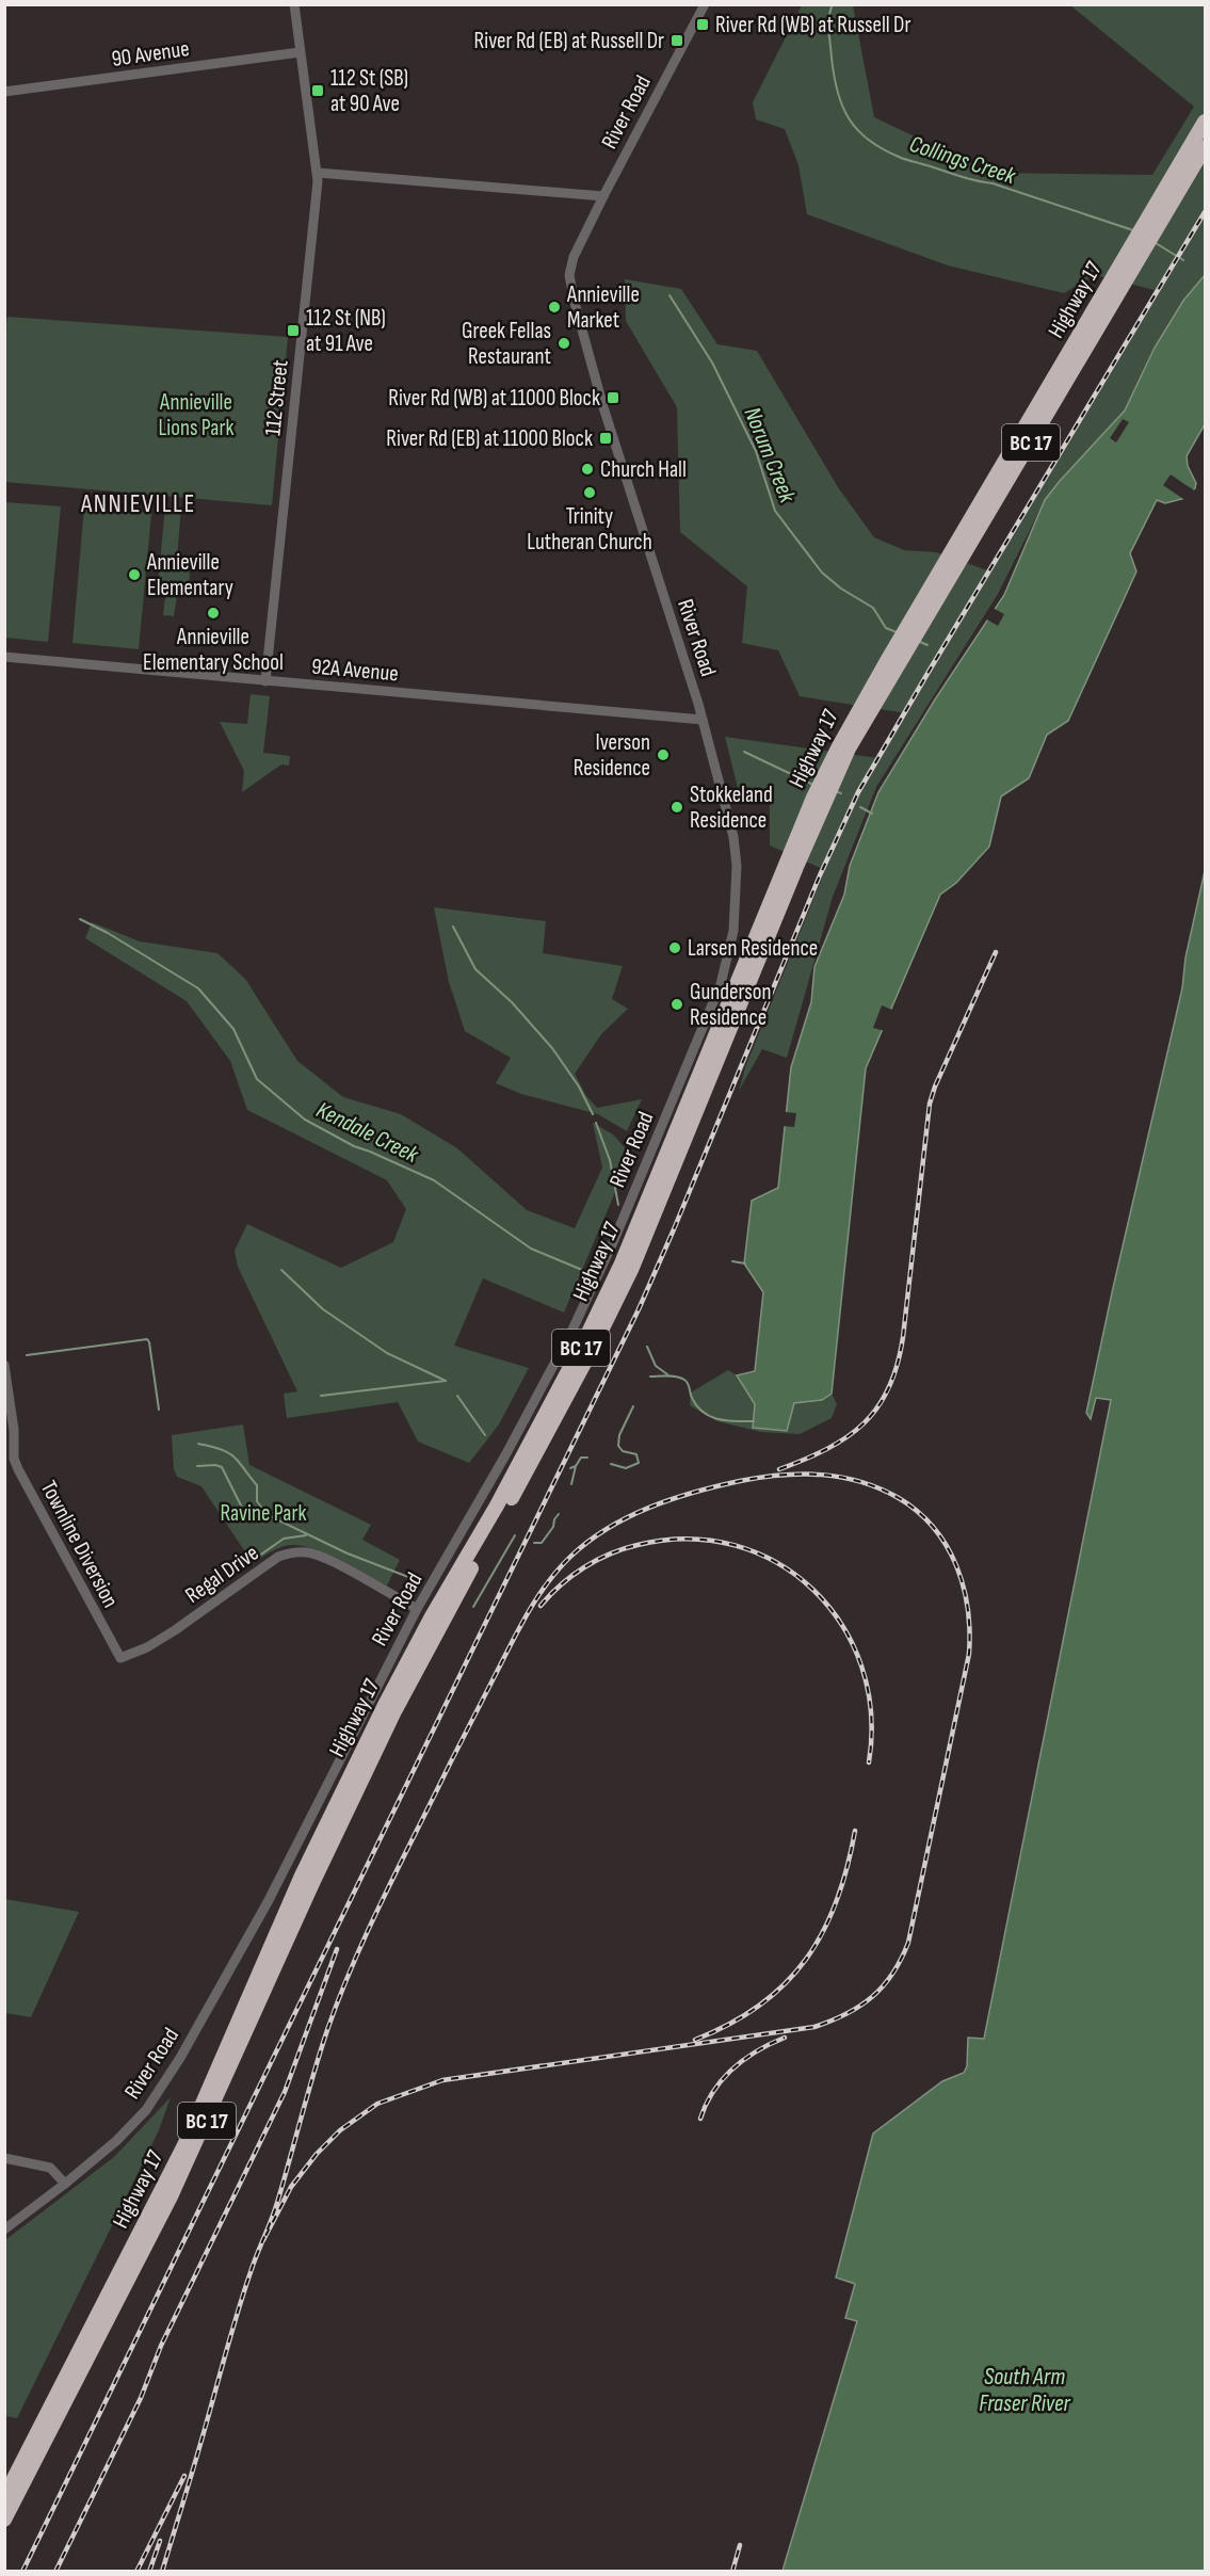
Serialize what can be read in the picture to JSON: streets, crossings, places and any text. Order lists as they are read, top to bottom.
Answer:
{
  "streets": {
    "highway": ["Highway 17", "BC 17"],
    "street": [
      "90 Avenue",
      "River Road",
      "112 Street",
      "92A Avenue",
      "Townline Diversion",
      "Regal Drive"
    ]
  },
  "crossings": [
    ["90 Avenue", "112 Street"],
    ["River Road", "92A Avenue"],
    ["River Road", "Regal Drive"],
    ["112 Street", "92A Avenue"],
    ["Townline Diversion", "Regal Drive"]
  ],
  "districts": ["ANNIEVILLE"],
  "water": [
    "Collings Creek",
    "Norum Creek",
    "Kendale Creek",
    "South Arm Fraser River"
  ],
  "parks": ["Annieville Lions Park", "Ravine Park"],
  "places": {
    "transit": [
      "River Rd (WB) at Russell Dr",
      "River Rd (EB) at Russell Dr",
      "112 St (SB) at 90 Ave",
      "112 St (NB) at 91 Ave",
      "River Rd (WB) at 11000 Block",
      "River Rd (EB) at 11000 Block"
    ],
    "other": [
      "Annieville Market",
      "Greek Fellas Restaurant",
      "Church Hall",
      "Trinity Lutheran Church",
      "Annieville Elementary",
      "Annieville Elementary School",
      "Iverson Residence",
      "Stokkeland Residence",
      "Larsen Residence",
      "Gunderson Residence"
    ]
  }
}
